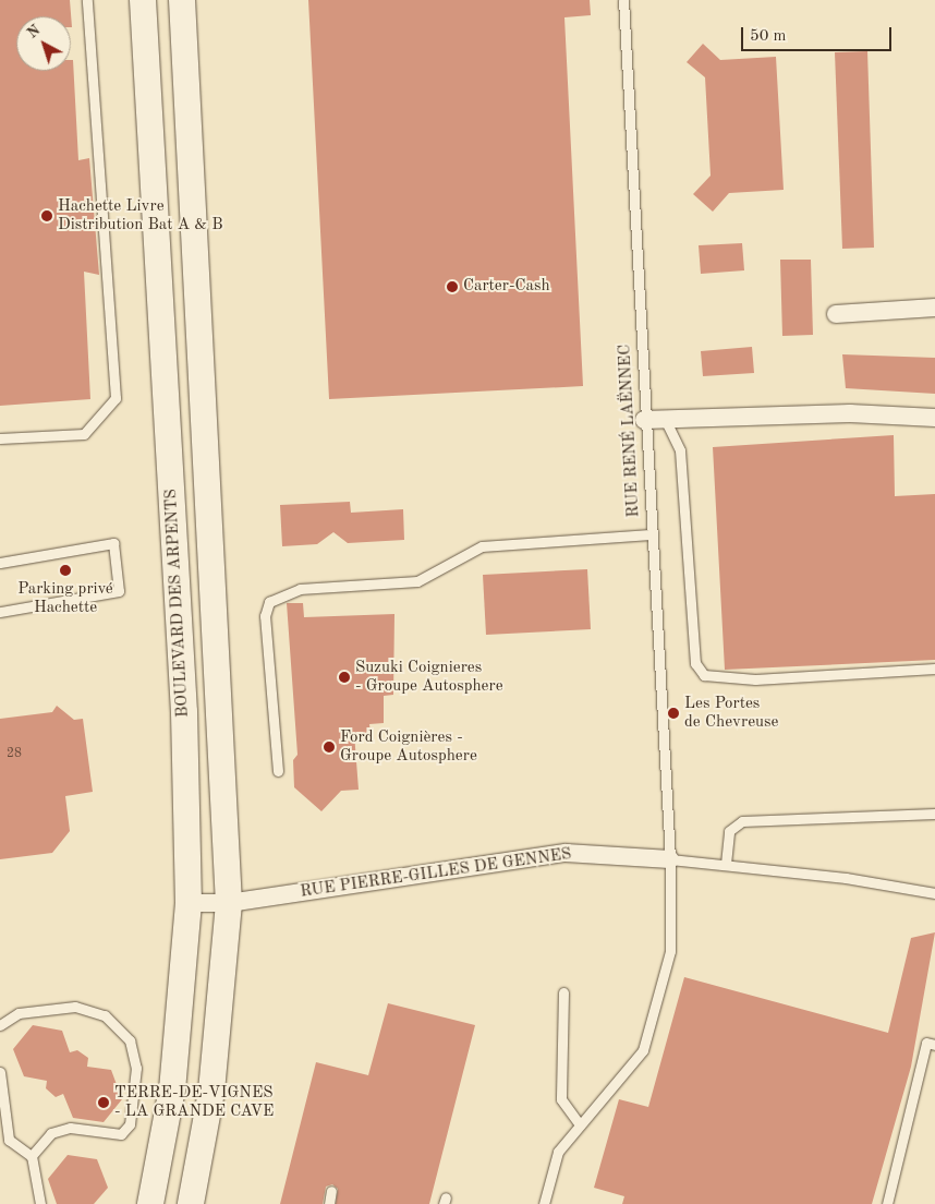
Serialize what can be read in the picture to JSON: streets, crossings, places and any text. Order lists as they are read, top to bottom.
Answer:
{
  "streets": {
    "street": ["BOULEVARD DES ARPENTS", "RUE PIERRE-GILLES DE GENNES"],
    "lane": ["RUE RENÉ LAËNNEC"]
  },
  "crossings": [
    ["RUE RENÉ LAËNNEC", "RUE PIERRE-GILLES DE GENNES"],
    ["BOULEVARD DES ARPENTS", "RUE PIERRE-GILLES DE GENNES"]
  ],
  "places": [
    "Hachette Livre Distribution Bat A & B",
    "Carter-Cash",
    "Parking privé Hachette",
    "Suzuki Coignieres - Groupe Autosphere",
    "Les Portes de Chevreuse",
    "Ford Coignières - Groupe Autosphere",
    "TERRE-DE-VIGNES - LA GRANDE CAVE"
  ],
  "house_numbers": ["28"],
  "scale_bar": "50 m",
  "north": "top left"
}
